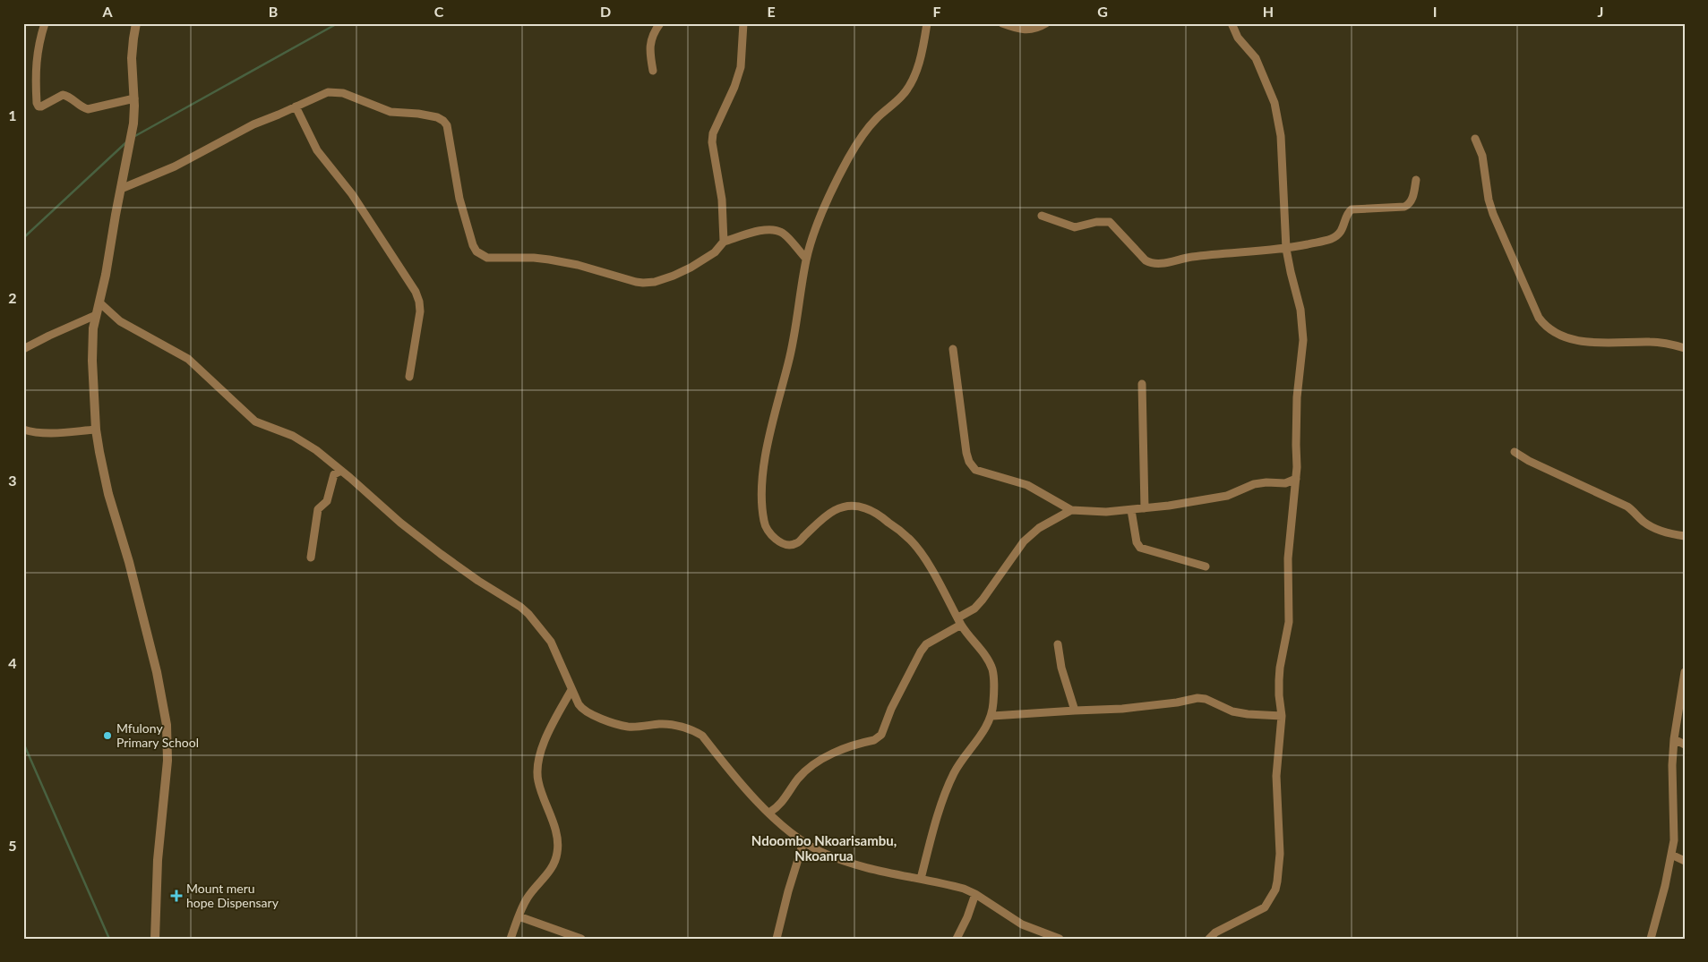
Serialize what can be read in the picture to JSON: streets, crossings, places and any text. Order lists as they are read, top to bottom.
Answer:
{
  "districts": ["Ndoombo Nkoarisambu, Nkoanrua"],
  "places": {
    "other": ["Mfulony Primary School"],
    "health": ["Mount meru hope Dispensary"]
  },
  "grid": {
    "columns": [
      "A",
      "B",
      "C",
      "D",
      "E",
      "F",
      "G",
      "H",
      "I",
      "J"
    ],
    "rows": [
      "1",
      "2",
      "3",
      "4",
      "5"
    ]
  }
}
